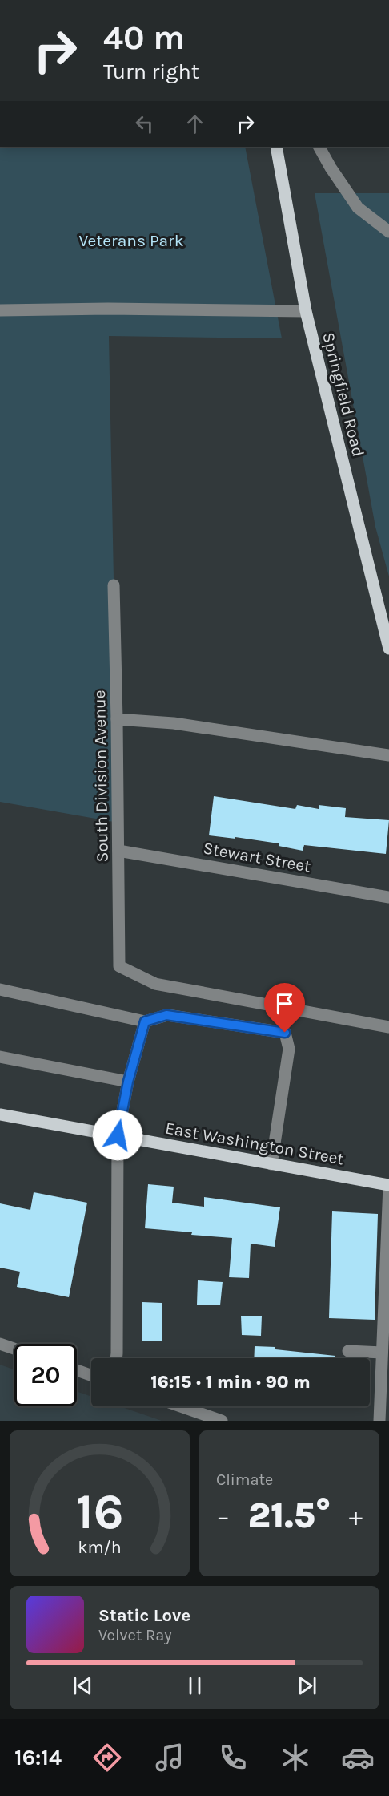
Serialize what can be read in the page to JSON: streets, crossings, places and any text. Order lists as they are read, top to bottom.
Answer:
{
  "streets": {
    "main road": ["Springfield Road", "East Washington Street"],
    "street": ["South Division Avenue", "Stewart Street"]
  },
  "crossings": [
    ["South Division Avenue", "Stewart Street"]
  ],
  "parks": ["Veterans Park"],
  "page": {
    "turn": ["40 m", "Turn right"],
    "limit": "20",
    "trip": "16:15 · 1 min · 90 m",
    "tile": "Climate",
    "heat": ["−", "21.5°", "+"],
    "song": ["Static Love", "Velvet Ray"],
    "tabs": "16:14",
    "gauge": ["16", "km/h"]
  }
}
